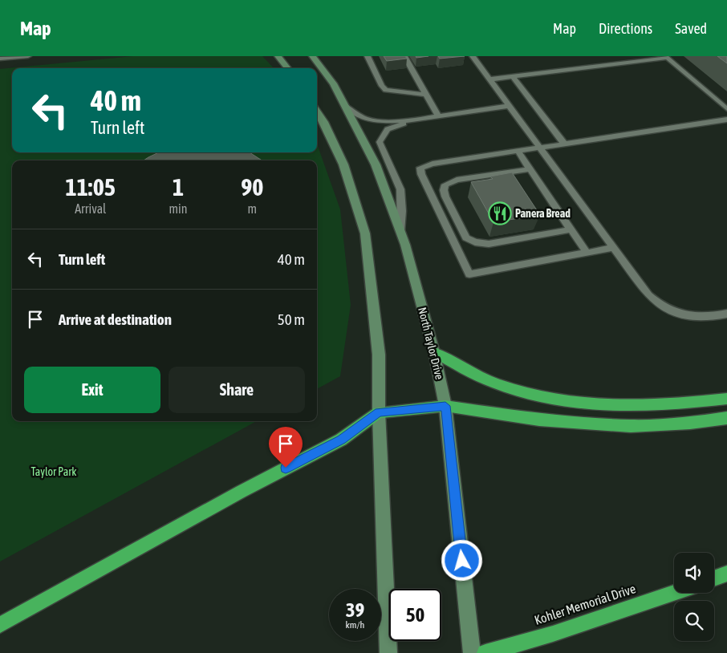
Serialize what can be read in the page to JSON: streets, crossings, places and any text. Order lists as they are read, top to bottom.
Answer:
{
  "streets": {
    "highway": ["Kohler Memorial Drive"],
    "main road": ["North Taylor Drive"]
  },
  "parks": ["Taylor Park"],
  "places": {
    "restaurant": ["Panera Bread"]
  },
  "page": {
    "header": "Map",
    "nav": ["Map", "Directions", "Saved"],
    "turn": ["40 m", "Turn left"],
    "eta": [
      "11:05",
      "Arrival",
      "1",
      "min",
      "90",
      "m"
    ],
    "list": [
      {
        "name": "Turn left",
        "value": "40 m"
      },
      {
        "name": "Arrive at destination",
        "value": "50 m"
      }
    ],
    "buttons": ["Exit", "Share"],
    "speed": "39 km/h",
    "limit": "50"
  }
}
